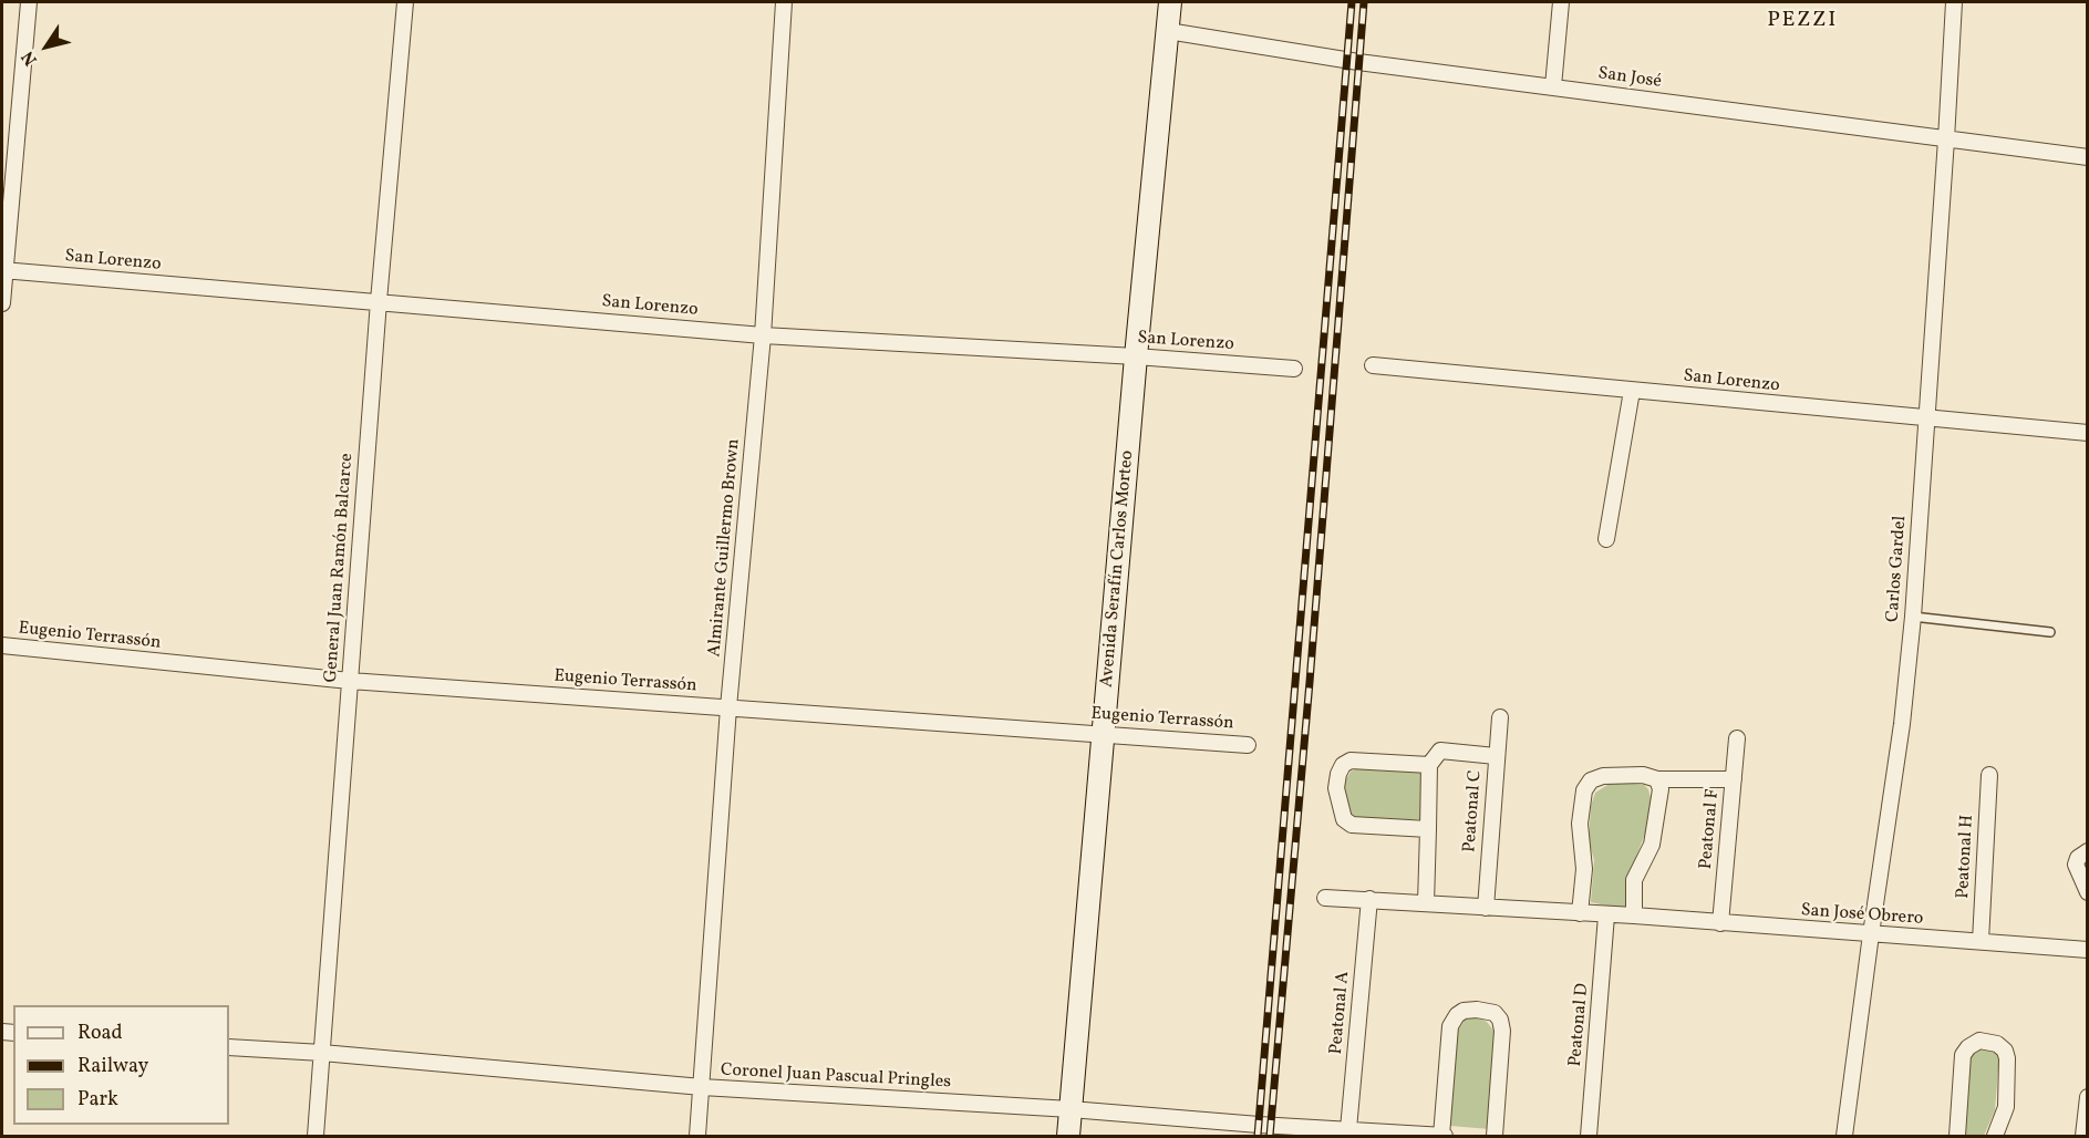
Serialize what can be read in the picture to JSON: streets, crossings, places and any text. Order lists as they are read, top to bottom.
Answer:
{
  "streets": {
    "main road": ["Avenida Serafín Carlos Morteo"],
    "street": [
      "San José",
      "San Lorenzo",
      "Almirante Guillermo Brown",
      "General Juan Ramón Balcarce",
      "Carlos Gardel",
      "Eugenio Terrassón",
      "Peatonal C",
      "Peatonal F",
      "Peatonal H",
      "San José Obrero",
      "Peatonal A",
      "Peatonal D",
      "Coronel Juan Pascual Pringles"
    ]
  },
  "crossings": [
    ["San José", "Avenida Serafín Carlos Morteo"],
    ["San José", "Carlos Gardel"],
    ["San Lorenzo", "Almirante Guillermo Brown"],
    ["San Lorenzo", "General Juan Ramón Balcarce"],
    ["San Lorenzo", "Avenida Serafín Carlos Morteo"],
    ["San Lorenzo", "Carlos Gardel"],
    ["Almirante Guillermo Brown", "Eugenio Terrassón"],
    ["Almirante Guillermo Brown", "Coronel Juan Pascual Pringles"],
    ["General Juan Ramón Balcarce", "Eugenio Terrassón"],
    ["General Juan Ramón Balcarce", "Coronel Juan Pascual Pringles"],
    ["Avenida Serafín Carlos Morteo", "Eugenio Terrassón"],
    ["Avenida Serafín Carlos Morteo", "Coronel Juan Pascual Pringles"],
    ["Carlos Gardel", "San José Obrero"],
    ["Peatonal C", "San José Obrero"],
    ["Peatonal F", "San José Obrero"],
    ["Peatonal H", "San José Obrero"],
    ["San José Obrero", "Peatonal A"],
    ["San José Obrero", "Peatonal D"],
    ["Peatonal A", "Coronel Juan Pascual Pringles"]
  ],
  "districts": ["PEZZI"],
  "legend": ["Road", "Railway", "Park"],
  "north": "bottom left"
}
